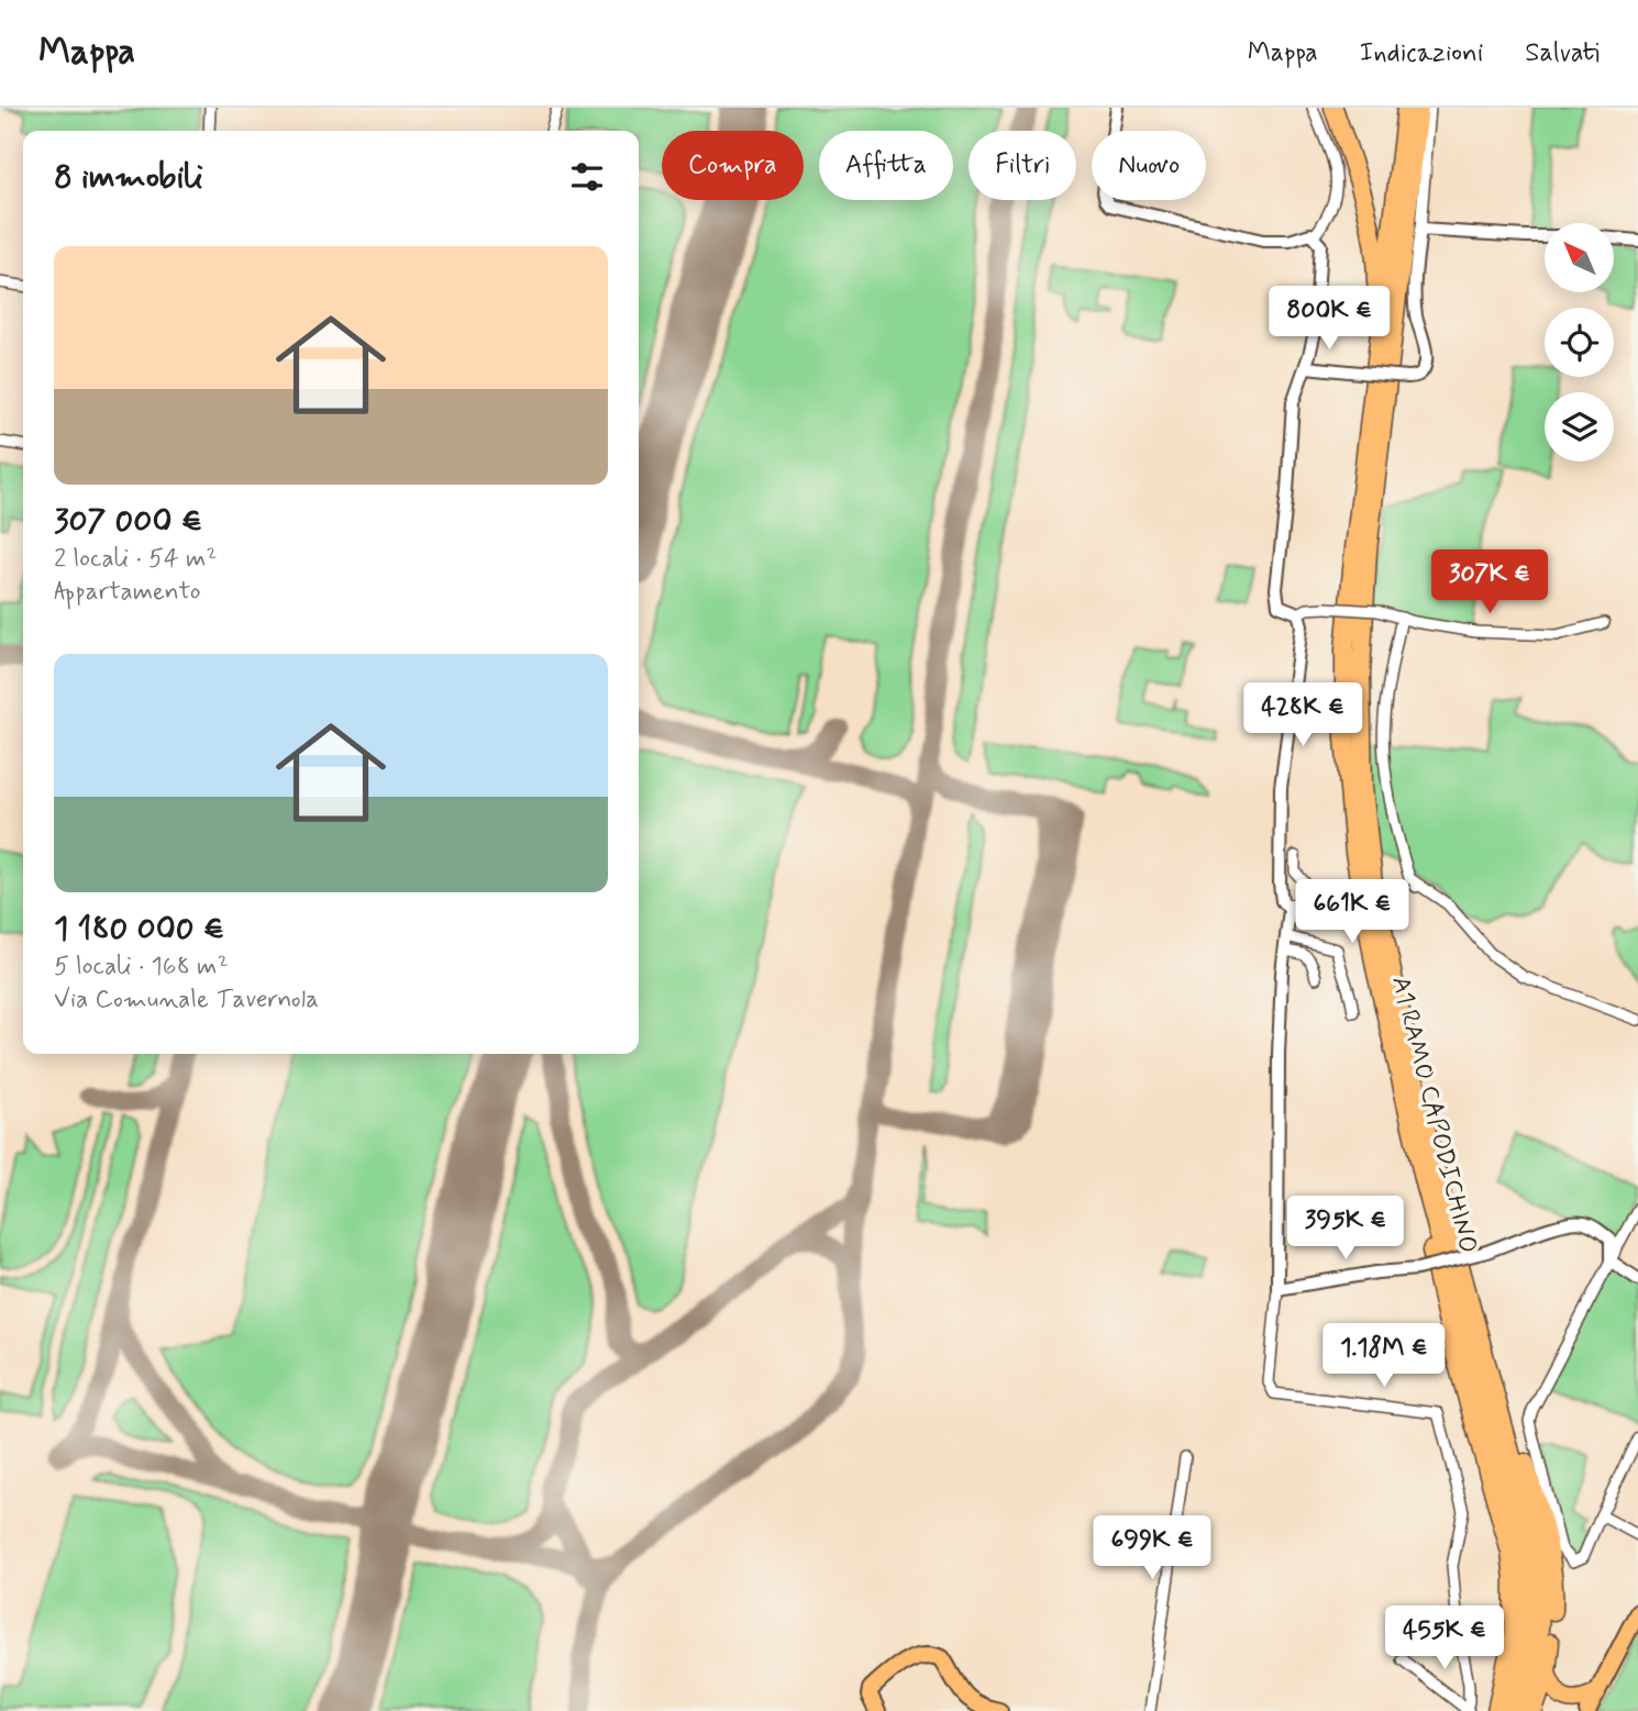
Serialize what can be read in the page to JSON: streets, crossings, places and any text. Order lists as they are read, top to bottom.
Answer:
{
  "streets": {
    "highway": ["A1 RAMO CAPODICHINO"]
  },
  "north": "top left",
  "page": {
    "header": "Mappa",
    "nav": ["Mappa", "Indicazioni", "Salvati"],
    "chip": [
      "Compra",
      "Affitta",
      "Filtri",
      "Nuovo"
    ],
    "heading": "8 immobili",
    "list": [
      {
        "name": "307 000 €",
        "note": "2 locali · 54 m² · Appartamento"
      },
      {
        "name": "1 180 000 €",
        "note": "5 locali · 168 m² · Via Comunale Tavernola"
      }
    ],
    "price": [
      "800K €",
      "307K €",
      "428K €",
      "661K €",
      "395K €",
      "1.18M €",
      "699K €",
      "455K €"
    ]
  }
}
